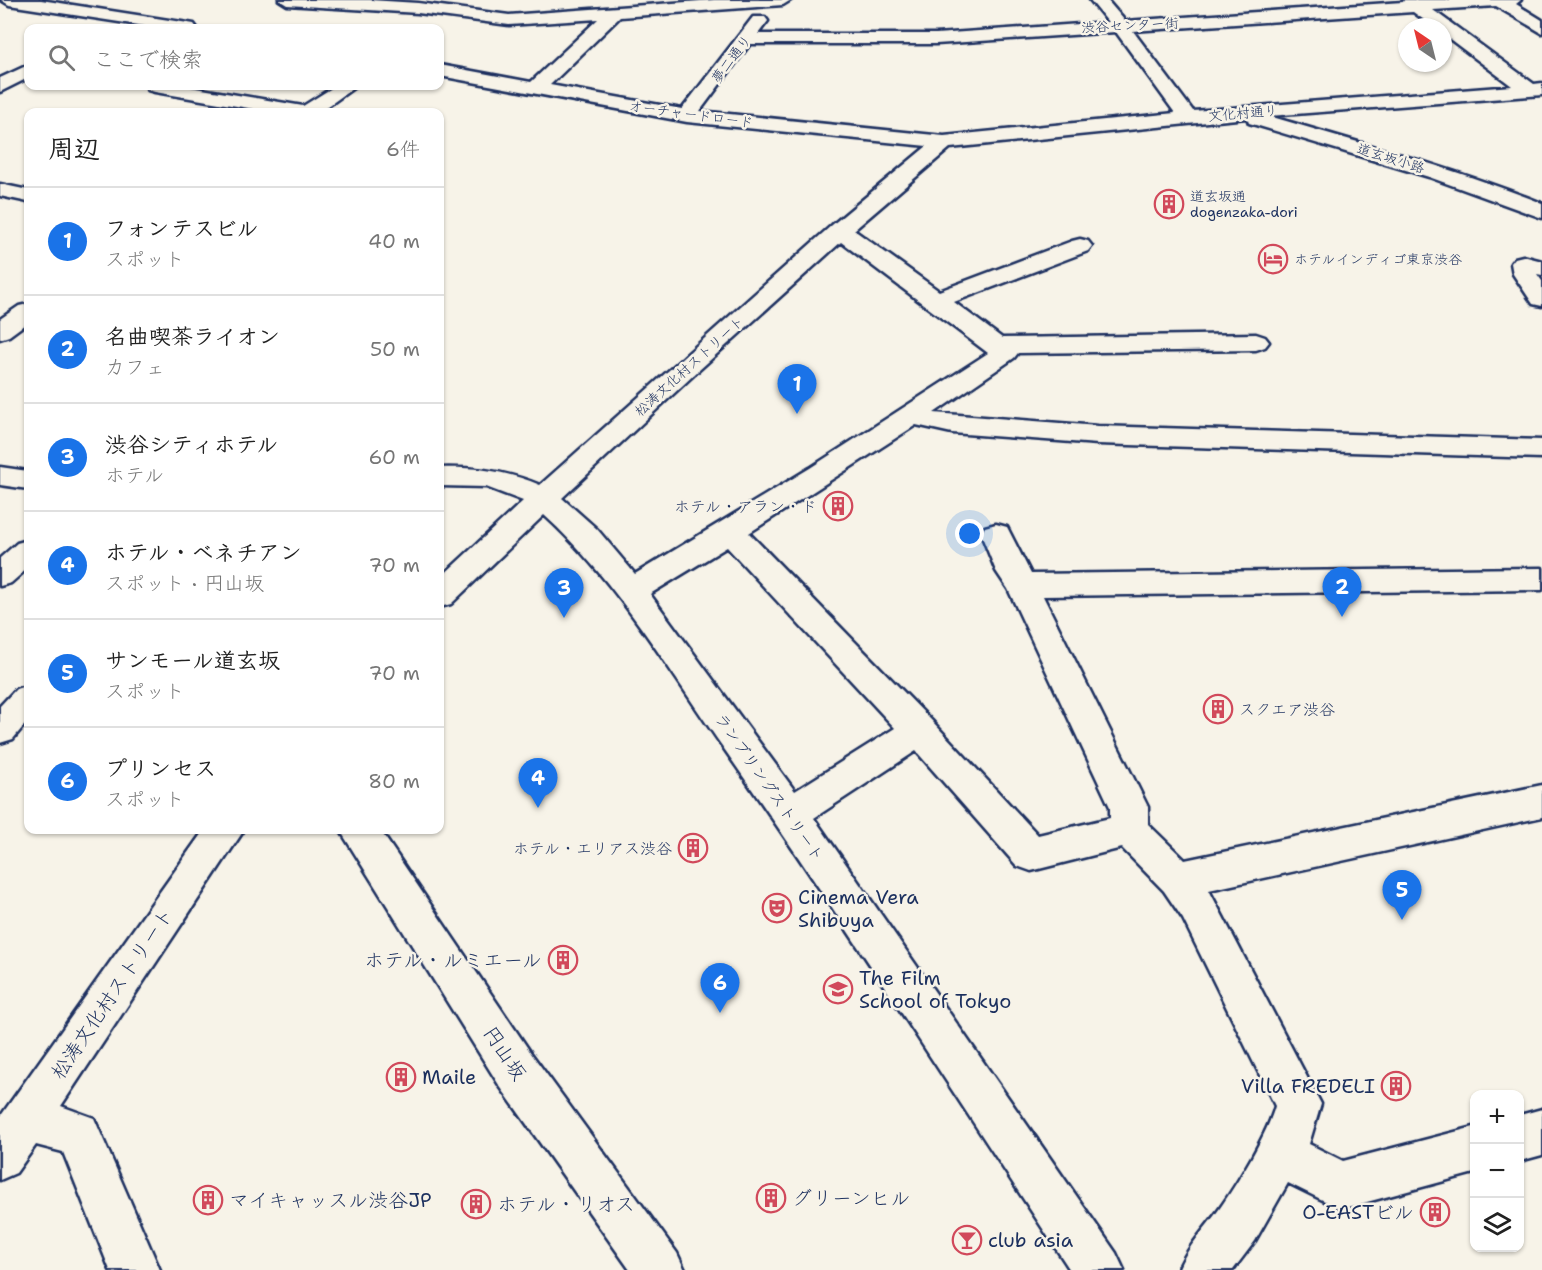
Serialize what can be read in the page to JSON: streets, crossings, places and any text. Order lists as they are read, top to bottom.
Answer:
{
  "streets": {
    "street": [
      "渋谷センター街",
      "夢二通り",
      "文化村通り",
      "オーチャードロード",
      "道玄坂小路",
      "松涛文化村ストリート",
      "ランブリングストリート",
      "円山坂"
    ]
  },
  "crossings": [
    ["渋谷センター街", "夢二通り"],
    ["夢二通り", "オーチャードロード"],
    ["文化村通り", "オーチャードロード"],
    ["文化村通り", "道玄坂小路"],
    ["文化村通り", "松涛文化村ストリート"],
    ["オーチャードロード", "松涛文化村ストリート"],
    ["松涛文化村ストリート", "ランブリングストリート"]
  ],
  "places": {
    "building": [
      "道玄坂通 dogenzaka-dori",
      "ホテル・アラン・ド",
      "スクエア渋谷",
      "ホテル・エリアス渋谷",
      "ホテル・ルミエール",
      "Maile",
      "Villa FREDELI",
      "グリーンヒル",
      "マイキャッスル渋谷JP",
      "ホテル・リオス",
      "O-EASTビル"
    ],
    "hotel": ["ホテルインディゴ東京渋谷"],
    "theatre": ["Cinema Vera Shibuya"],
    "school or university": ["The Film School of Tokyo"],
    "bar": ["club asia"]
  },
  "north": "top left",
  "page": {
    "search": "ここで検索",
    "heading": ["周辺", "6件"],
    "list": [
      {
        "mark": "1",
        "name": "フォンテスビル",
        "note": "スポット",
        "value": "40 m"
      },
      {
        "mark": "2",
        "name": "名曲喫茶ライオン",
        "note": "カフェ",
        "value": "50 m"
      },
      {
        "mark": "3",
        "name": "渋谷シティホテル",
        "note": "ホテル",
        "value": "60 m"
      },
      {
        "mark": "4",
        "name": "ホテル・ベネチアン",
        "note": "スポット · 円山坂",
        "value": "70 m"
      },
      {
        "mark": "5",
        "name": "サンモール道玄坂",
        "note": "スポット",
        "value": "70 m"
      },
      {
        "mark": "6",
        "name": "プリンセス",
        "note": "スポット",
        "value": "80 m"
      }
    ],
    "pins": [
      "1",
      "2",
      "3",
      "4",
      "5",
      "6"
    ],
    "map_buttons": ["+", "−"]
  }
}
